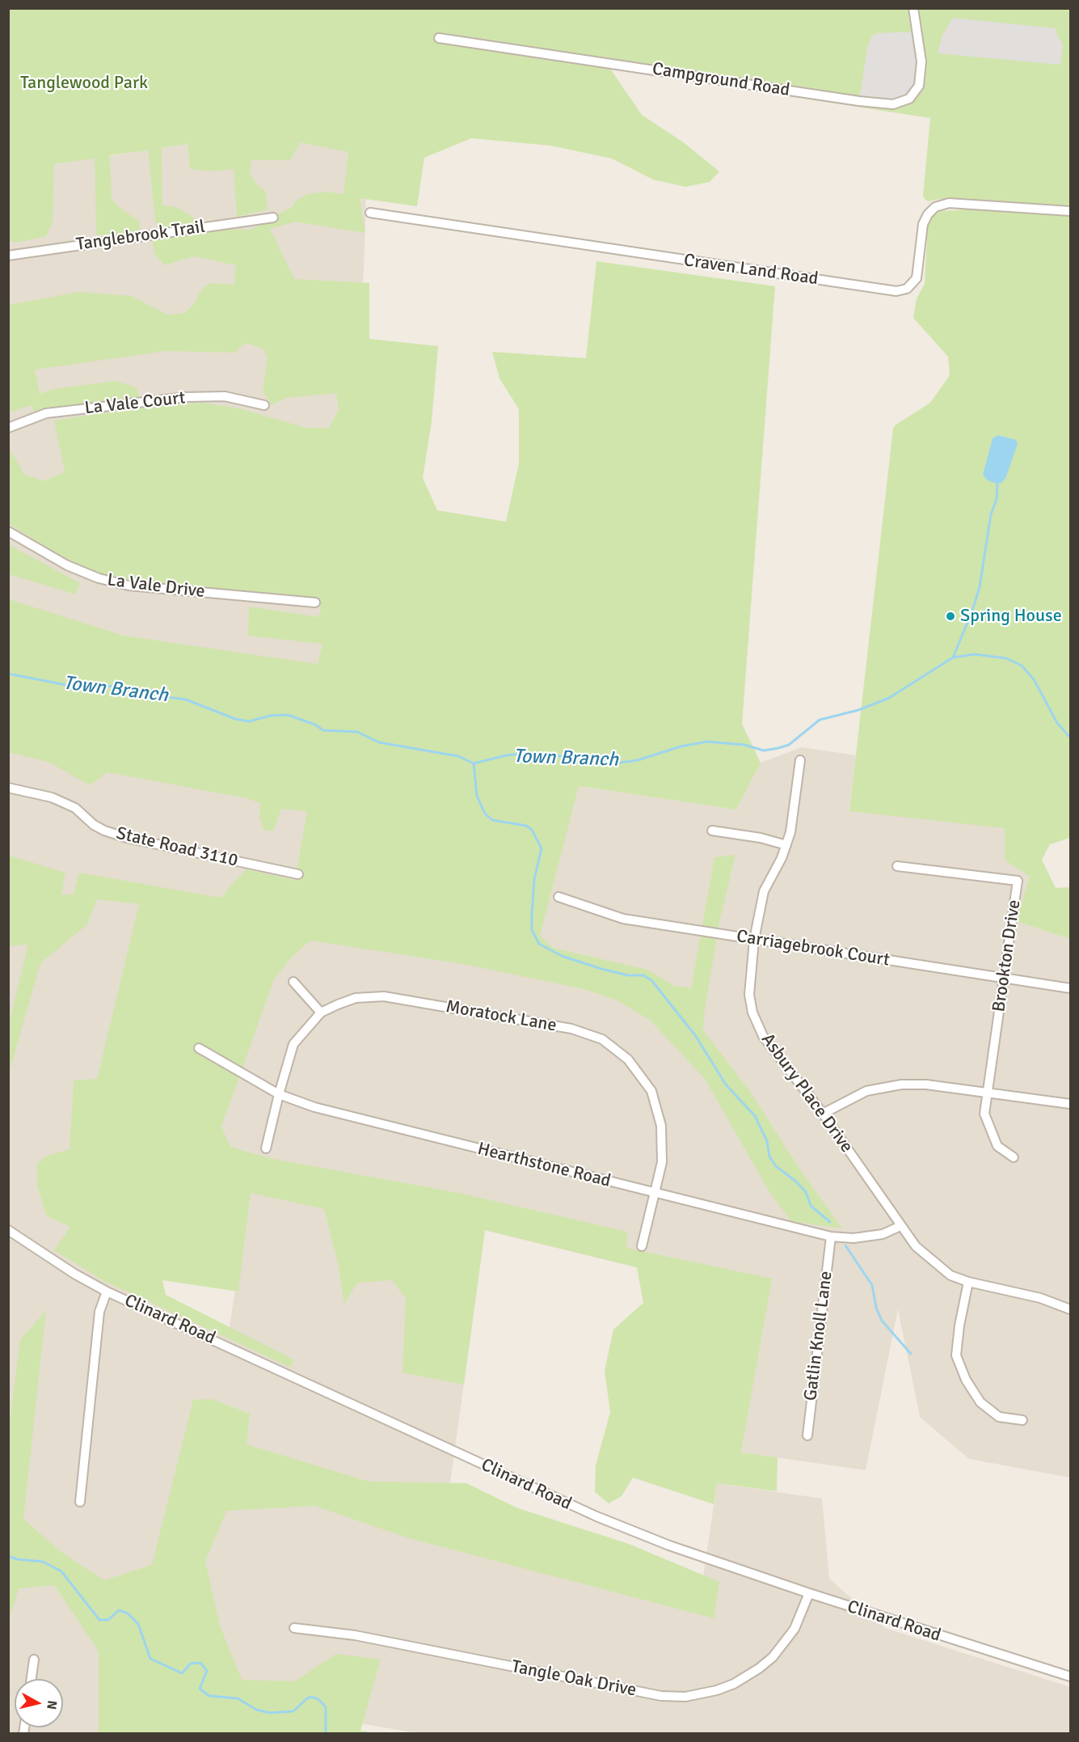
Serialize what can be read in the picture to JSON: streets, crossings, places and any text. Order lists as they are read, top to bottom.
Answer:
{
  "streets": {
    "street": [
      "Campground Road",
      "Tanglebrook Trail",
      "Craven Land Road",
      "La Vale Court",
      "La Vale Drive",
      "State Road 3110",
      "Carriagebrook Court",
      "Brookton Drive",
      "Moratock Lane",
      "Asbury Place Drive",
      "Hearthstone Road",
      "Clinard Road",
      "Gatlin Knoll Lane",
      "Tangle Oak Drive"
    ]
  },
  "crossings": [
    ["Carriagebrook Court", "Brookton Drive"],
    ["Carriagebrook Court", "Asbury Place Drive"],
    ["Moratock Lane", "Hearthstone Road"],
    ["Asbury Place Drive", "Hearthstone Road"],
    ["Hearthstone Road", "Gatlin Knoll Lane"],
    ["Clinard Road", "Tangle Oak Drive"]
  ],
  "water": ["Town Branch"],
  "parks": ["Tanglewood Park"],
  "places": ["Spring House"],
  "north": "right"
}
